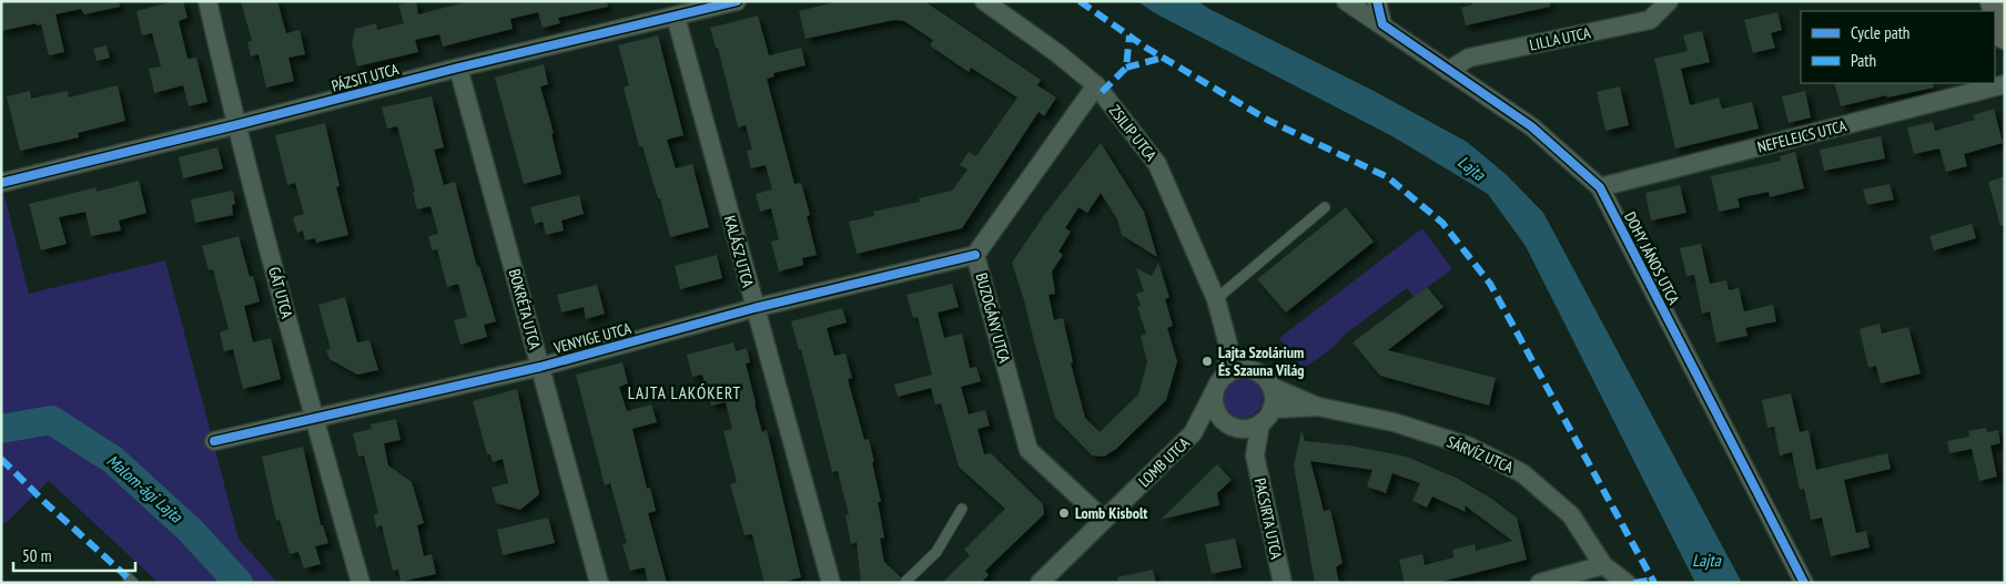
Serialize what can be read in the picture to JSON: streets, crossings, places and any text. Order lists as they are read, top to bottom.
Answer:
{
  "streets": {
    "street": [
      "LILLA UTCA",
      "PÁZSIT UTCA",
      "ZSILIP UTCA",
      "NEFELEJCS UTCA",
      "KALÁSZ UTCA",
      "DOHY JÁNOS UTCA",
      "GÁT UTCA",
      "BOKRÉTA UTCA",
      "BUZOGÁNY UTCA",
      "VENYIGE UTCA",
      "SÁRVÍZ UTCA",
      "LOMB UTCA",
      "PACSIRTA UTCA"
    ]
  },
  "crossings": [
    ["LILLA UTCA", "DOHY JÁNOS UTCA"],
    ["PÁZSIT UTCA", "KALÁSZ UTCA"],
    ["PÁZSIT UTCA", "GÁT UTCA"],
    ["PÁZSIT UTCA", "BOKRÉTA UTCA"],
    ["ZSILIP UTCA", "BUZOGÁNY UTCA"],
    ["NEFELEJCS UTCA", "DOHY JÁNOS UTCA"],
    ["KALÁSZ UTCA", "VENYIGE UTCA"],
    ["GÁT UTCA", "VENYIGE UTCA"],
    ["BOKRÉTA UTCA", "VENYIGE UTCA"],
    ["BUZOGÁNY UTCA", "VENYIGE UTCA"],
    ["BUZOGÁNY UTCA", "LOMB UTCA"]
  ],
  "districts": ["LAJTA LAKÓKERT"],
  "water": ["Lajta", "Malom-ági Lajta"],
  "places": ["Lajta Szolárium És Szauna Világ", "Lomb Kisbolt"],
  "legend": ["Cycle path", "Path"],
  "scale_bar": "50 m"
}
